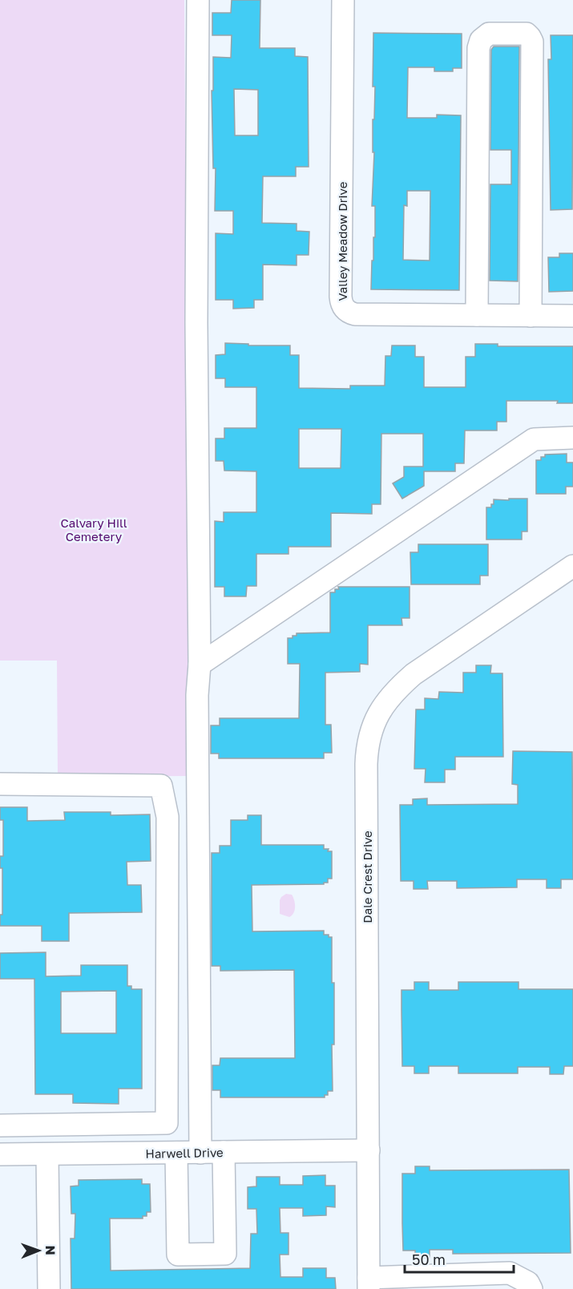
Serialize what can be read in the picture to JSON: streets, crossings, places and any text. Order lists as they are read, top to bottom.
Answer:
{
  "streets": {
    "street": ["Valley Meadow Drive", "Dale Crest Drive", "Harwell Drive"]
  },
  "crossings": [
    ["Dale Crest Drive", "Harwell Drive"]
  ],
  "parks": ["Calvary Hill Cemetery"],
  "scale_bar": "50 m",
  "north": "right"
}
